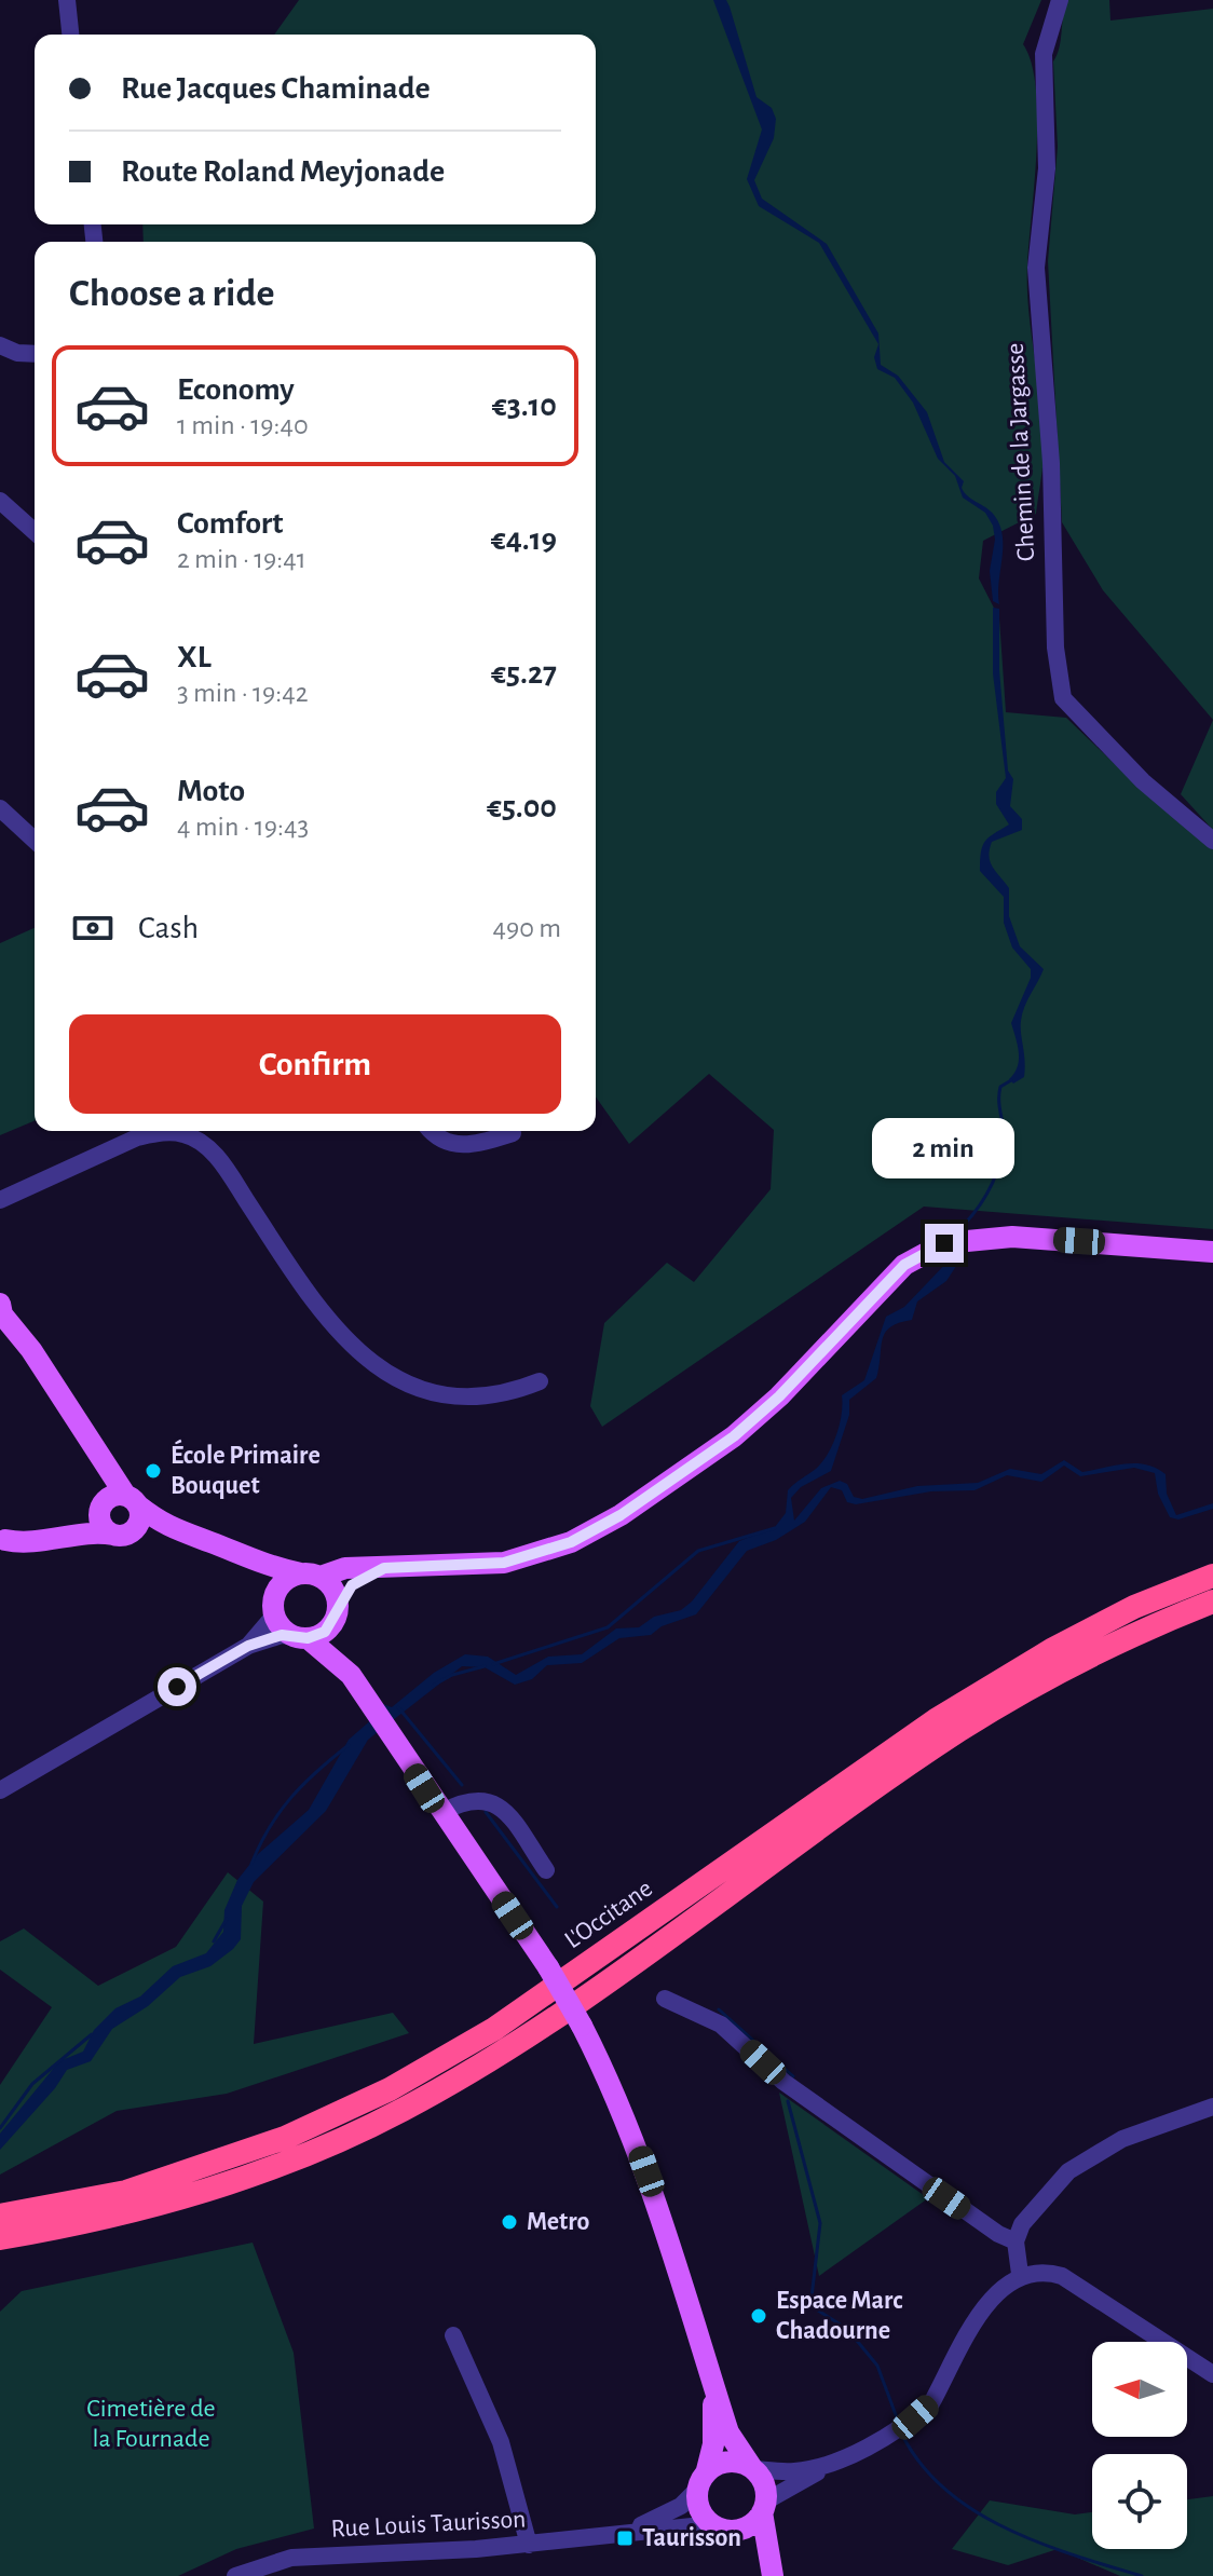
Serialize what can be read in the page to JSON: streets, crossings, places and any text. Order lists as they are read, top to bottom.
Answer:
{
  "streets": {
    "highway": ["L'Occitane"],
    "street": ["Chemin de la Jargasse", "Rue Louis Taurisson"]
  },
  "parks": ["Cimetière de la Fournade"],
  "places": {
    "other": ["École Primaire Bouquet", "Metro", "Espace Marc Chadourne"],
    "transit": ["Taurisson"]
  },
  "north": "left",
  "page": {
    "banner": ["Rue Jacques Chaminade", "Route Roland Meyjonade"],
    "heading": "Choose a ride",
    "list": [
      {
        "name": "Economy",
        "note": "1 min · 19:40",
        "value": "€3.10"
      },
      {
        "name": "Comfort",
        "note": "2 min · 19:41",
        "value": "€4.19"
      },
      {
        "name": "XL",
        "note": "3 min · 19:42",
        "value": "€5.27"
      },
      {
        "name": "Moto",
        "note": "4 min · 19:43",
        "value": "€5.00"
      }
    ],
    "pay": ["Cash", "490 m"],
    "buttons": "Confirm",
    "bubble": "2 min"
  }
}
